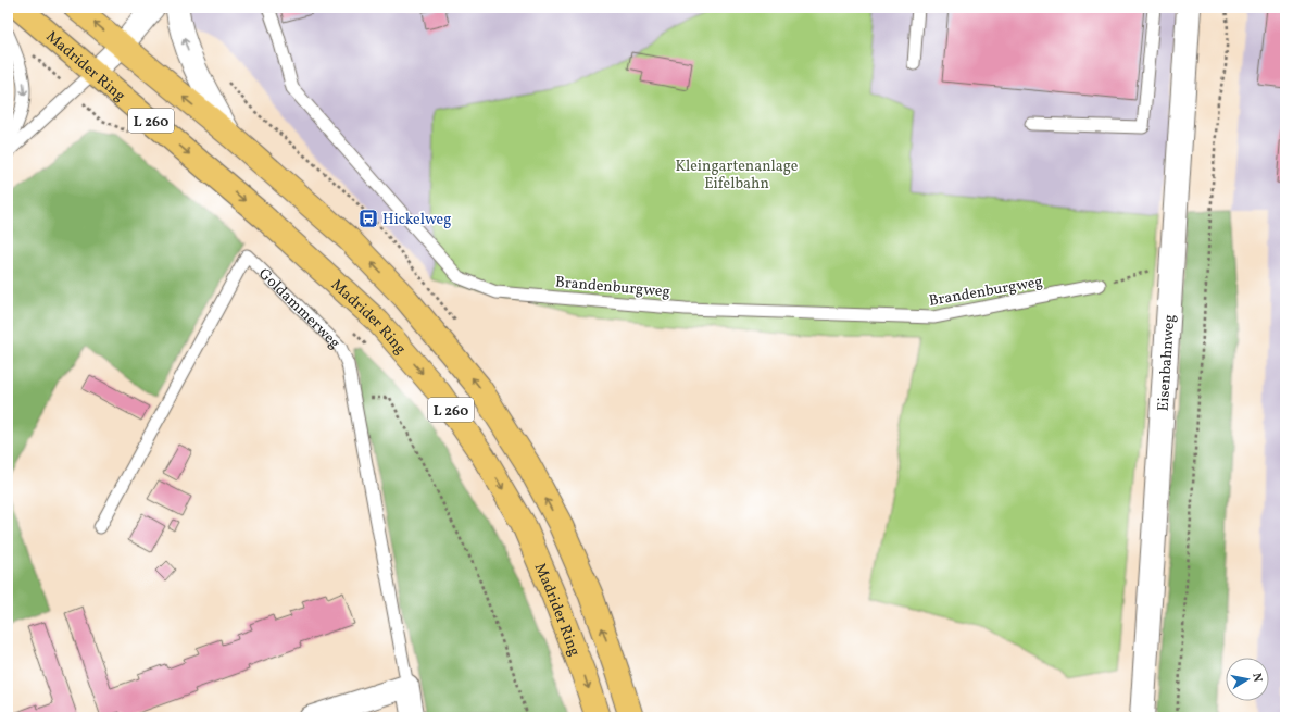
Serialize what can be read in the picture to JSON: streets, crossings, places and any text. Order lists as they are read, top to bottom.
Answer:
{
  "streets": {
    "main road": ["Madrider Ring", "L 260"],
    "street": ["Goldammerweg", "Eisenbahnweg"],
    "lane": ["Brandenburgweg"]
  },
  "parks": ["Kleingartenanlage Eifelbahn"],
  "places": {
    "bus stop": ["Hickelweg"]
  },
  "north": "right"
}
